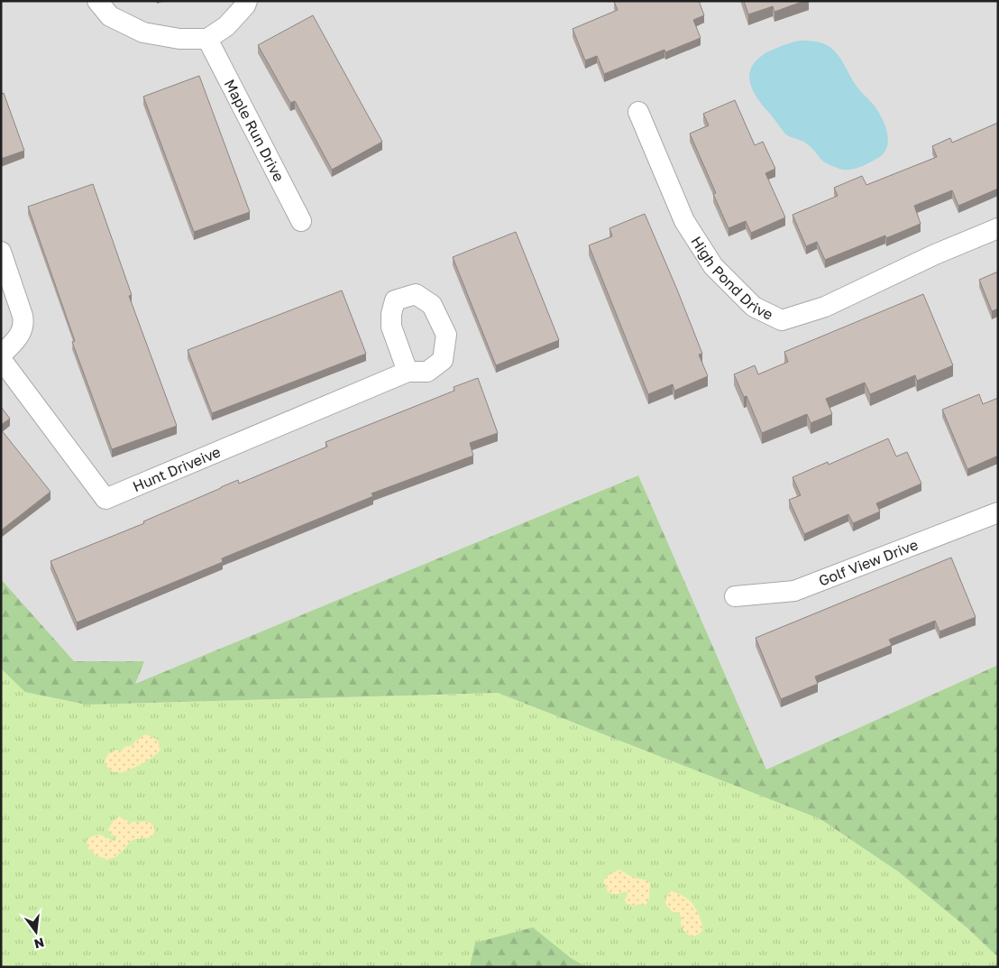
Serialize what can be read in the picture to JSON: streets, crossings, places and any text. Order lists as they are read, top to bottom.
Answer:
{
  "streets": {
    "street": [
      "Maple Run Drive",
      "High Pond Drive",
      "Hunt Driveive",
      "Golf View Drive"
    ]
  },
  "north": "bottom"
}
